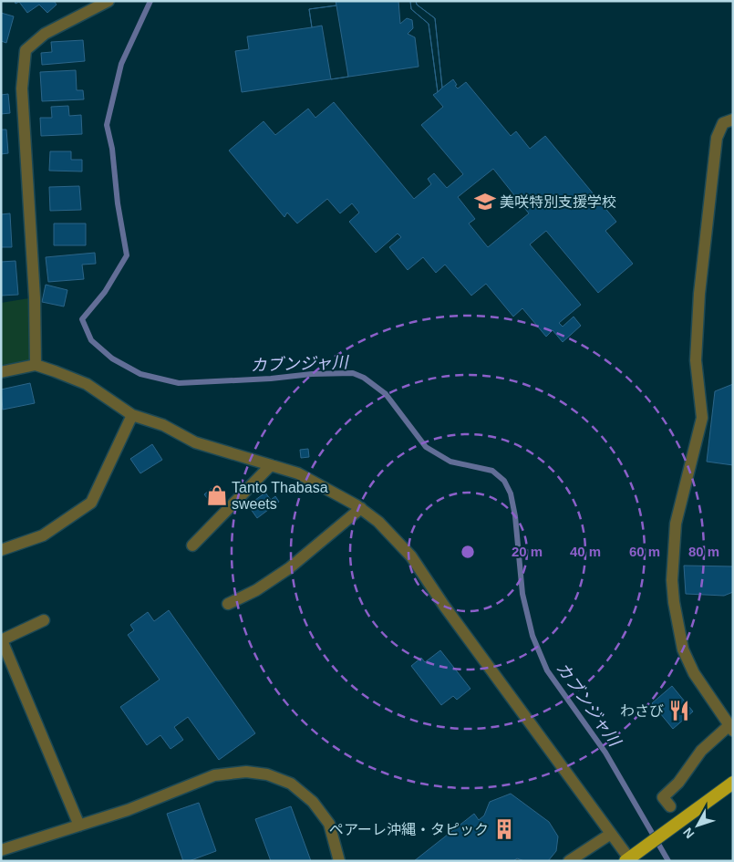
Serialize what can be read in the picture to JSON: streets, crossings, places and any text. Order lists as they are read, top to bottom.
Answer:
{
  "water": ["カブンジャ川"],
  "places": {
    "school or university": ["美咲特別支援学校"],
    "shop": ["Tanto Thabasa sweets"],
    "restaurant": ["わさび"],
    "building": ["ペアーレ沖縄・タピック"]
  },
  "north": "bottom left",
  "rings": [
    "20 m",
    "40 m",
    "60 m",
    "80 m"
  ]
}
